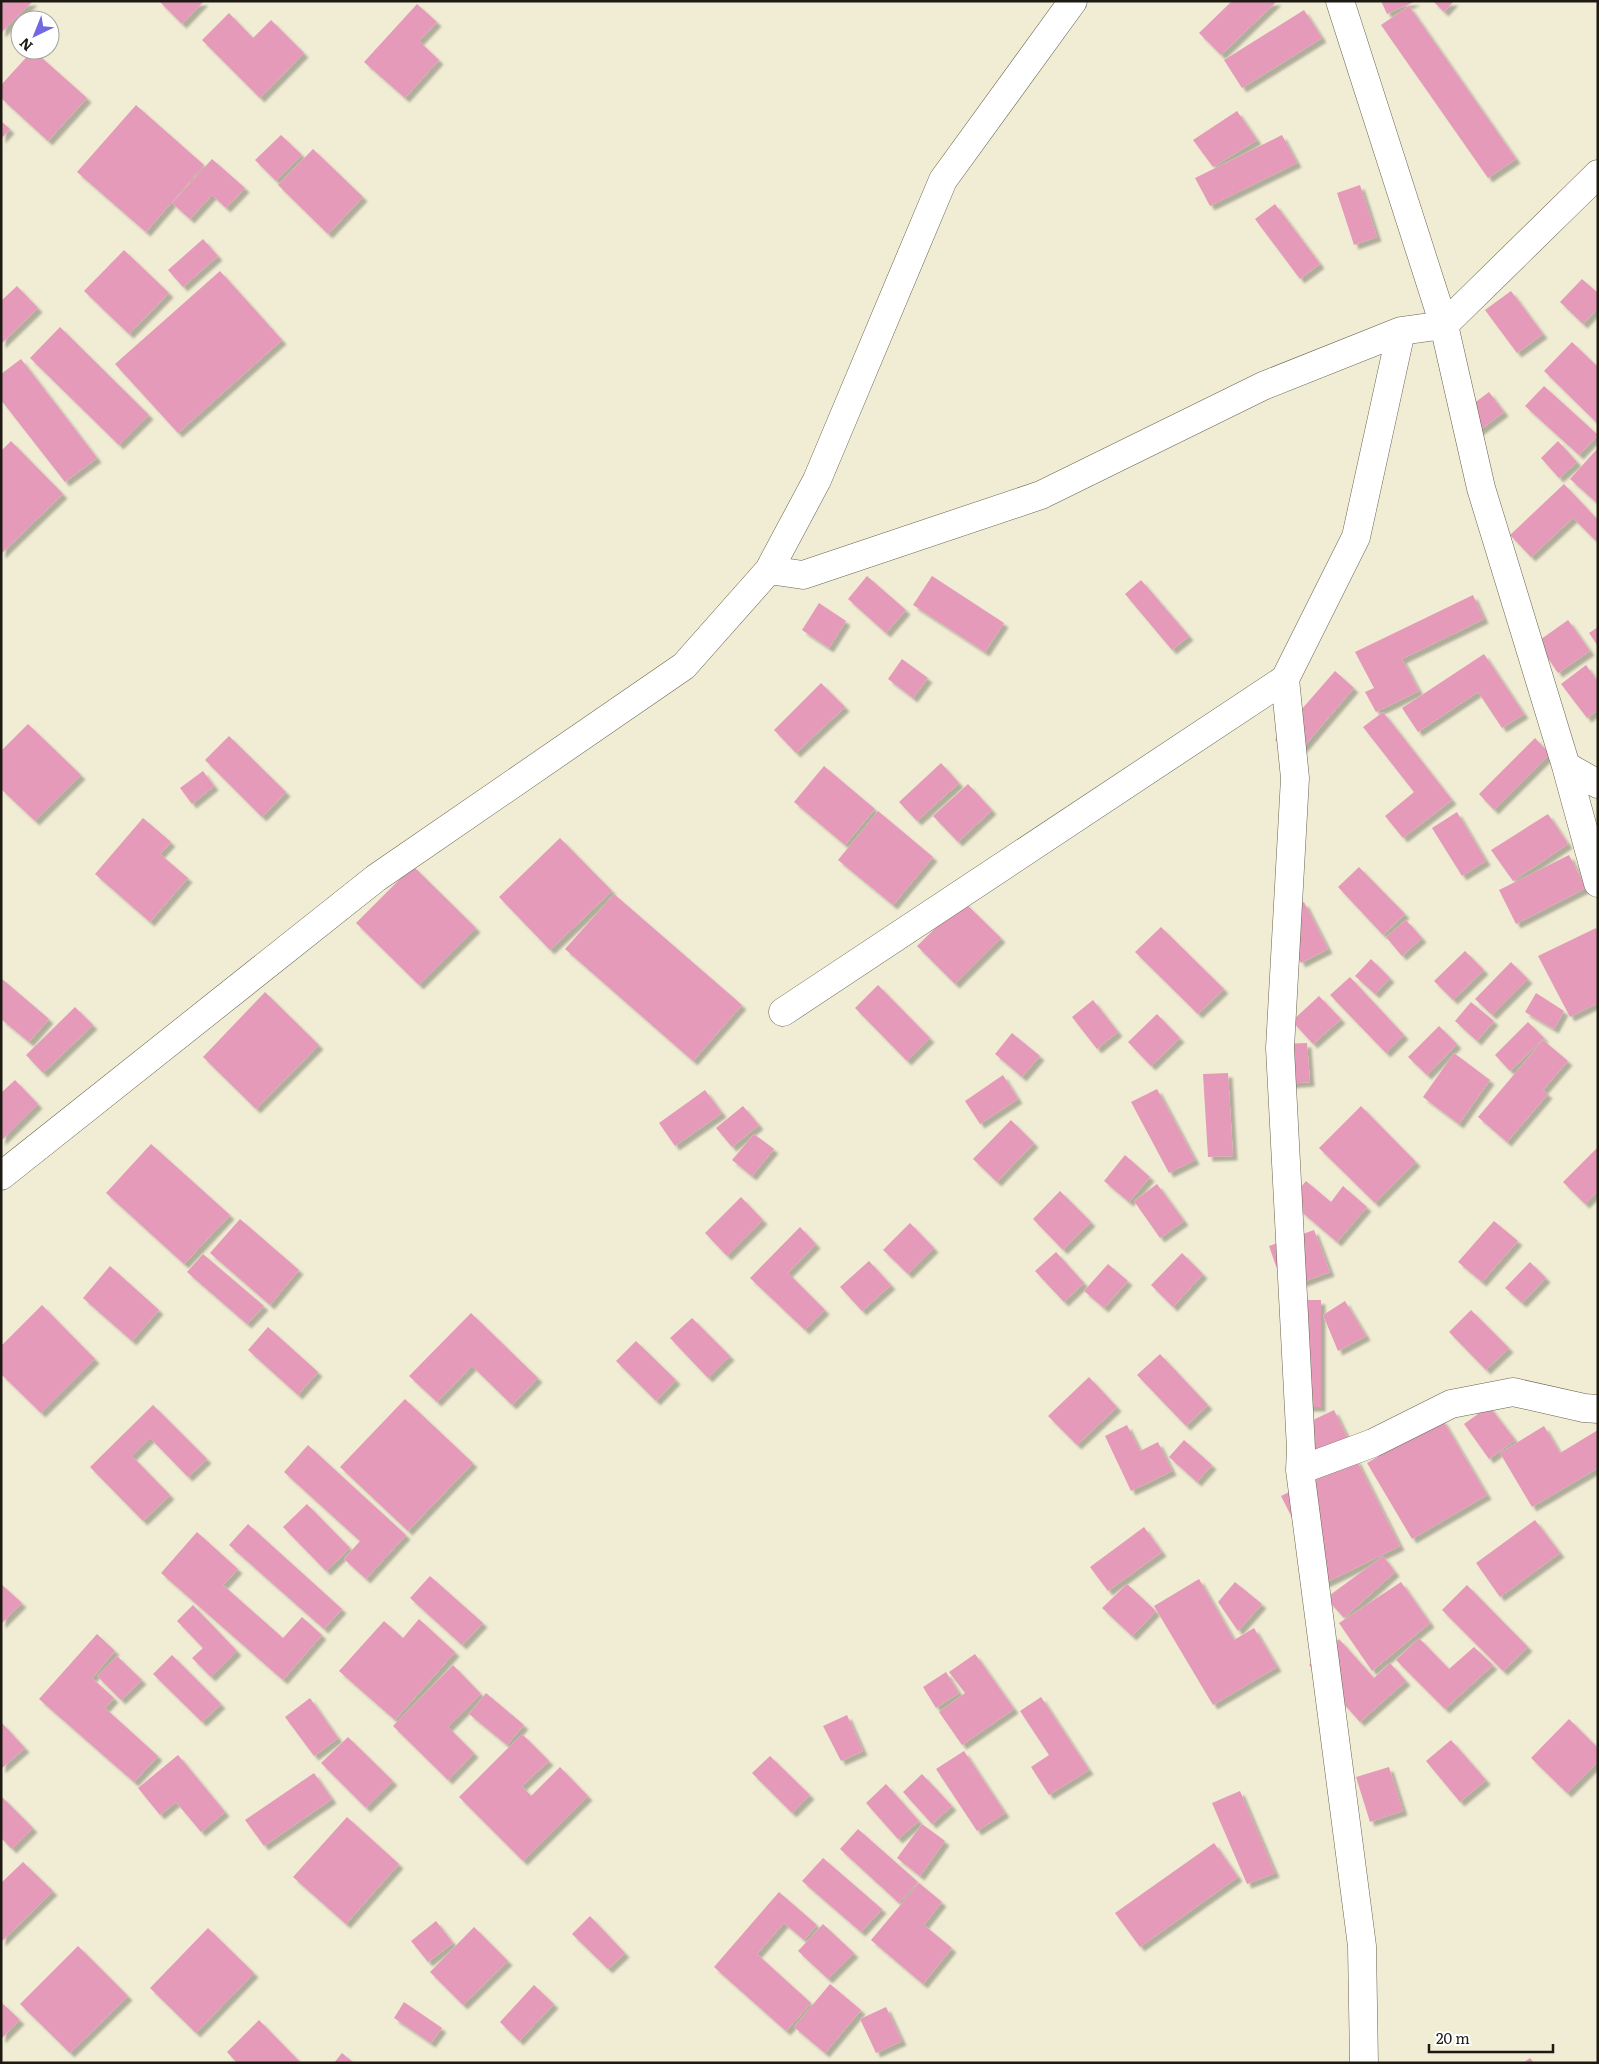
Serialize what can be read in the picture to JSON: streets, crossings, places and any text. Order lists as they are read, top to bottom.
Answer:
{
  "scale_bar": "20 m",
  "north": "bottom left"
}
